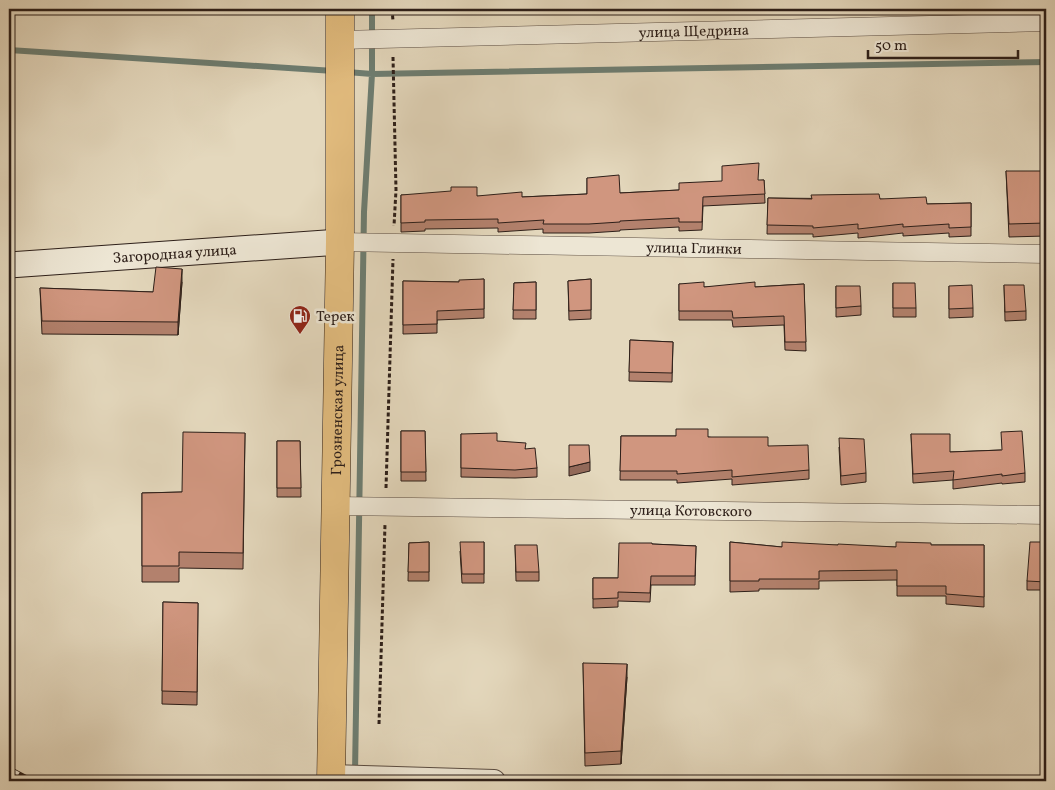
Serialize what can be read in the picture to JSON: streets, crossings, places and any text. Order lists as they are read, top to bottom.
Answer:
{
  "streets": {
    "main road": ["Загородная улица", "Грозненская улица"],
    "street": ["улица Щедрина", "улица Глинки", "улица Котовского"]
  },
  "crossings": [
    ["улица Щедрина", "Грозненская улица"],
    ["улица Глинки", "Загородная улица"],
    ["улица Глинки", "Грозненская улица"],
    ["Загородная улица", "Грозненская улица"],
    ["Грозненская улица", "улица Котовского"]
  ],
  "places": {
    "fuel station": ["Терек"]
  },
  "scale_bar": "50 m"
}
